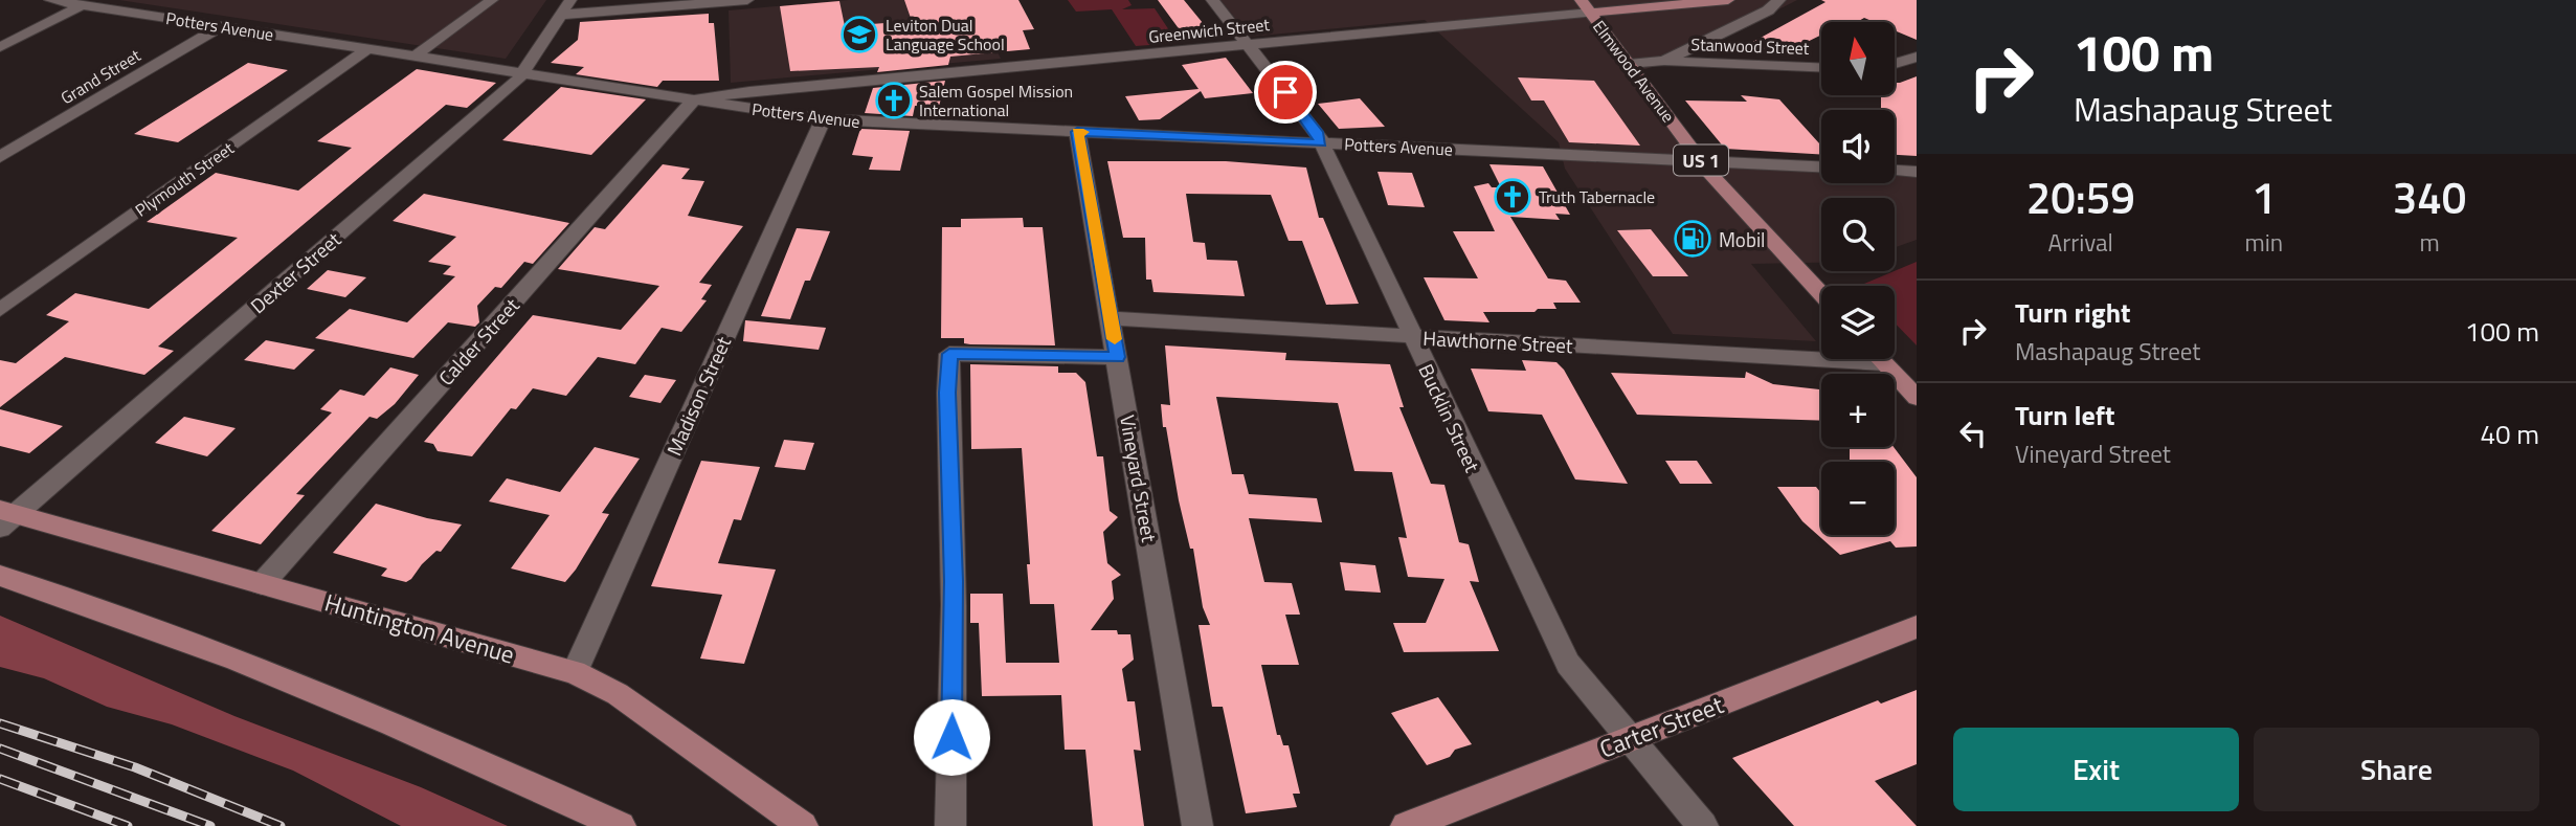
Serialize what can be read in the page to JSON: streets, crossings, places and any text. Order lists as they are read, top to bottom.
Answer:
{
  "streets": {
    "main road": [
      "Greenwich Street",
      "Elmwood Avenue",
      "US 1",
      "Huntington Avenue",
      "Carter Street"
    ],
    "street": [
      "Potters Avenue",
      "Stanwood Street",
      "Grand Street",
      "Plymouth Street",
      "Dexter Street",
      "Calder Street",
      "Hawthorne Street",
      "Madison Street",
      "Bucklin Street",
      "Vineyard Street"
    ]
  },
  "crossings": [
    ["Potters Avenue", "Greenwich Street"],
    ["Potters Avenue", "Elmwood Avenue"],
    ["Potters Avenue", "Grand Street"],
    ["Potters Avenue", "Plymouth Street"],
    ["Potters Avenue", "Dexter Street"],
    ["Potters Avenue", "Calder Street"],
    ["Potters Avenue", "Madison Street"],
    ["Potters Avenue", "Bucklin Street"],
    ["Potters Avenue", "Vineyard Street"],
    ["Greenwich Street", "Elmwood Avenue"],
    ["Greenwich Street", "Calder Street"],
    ["Greenwich Street", "Bucklin Street"],
    ["Dexter Street", "Huntington Avenue"],
    ["Calder Street", "Huntington Avenue"],
    ["Hawthorne Street", "Bucklin Street"],
    ["Hawthorne Street", "Vineyard Street"],
    ["Madison Street", "Huntington Avenue"],
    ["Bucklin Street", "Carter Street"]
  ],
  "places": {
    "school or university": ["Leviton Dual Language School"],
    "church": ["Salem Gospel Mission International", "Truth Tabernacle"],
    "fuel station": ["Mobil"]
  },
  "north": "top",
  "page": {
    "turn": ["100 m", "Mashapaug Street"],
    "map_buttons": ["+", "−"],
    "eta": [
      "20:59",
      "Arrival",
      "1",
      "min",
      "340",
      "m"
    ],
    "list": [
      {
        "name": "Turn right",
        "note": "Mashapaug Street",
        "value": "100 m"
      },
      {
        "name": "Turn left",
        "note": "Vineyard Street",
        "value": "40 m"
      }
    ],
    "buttons": ["Exit", "Share"]
  }
}
